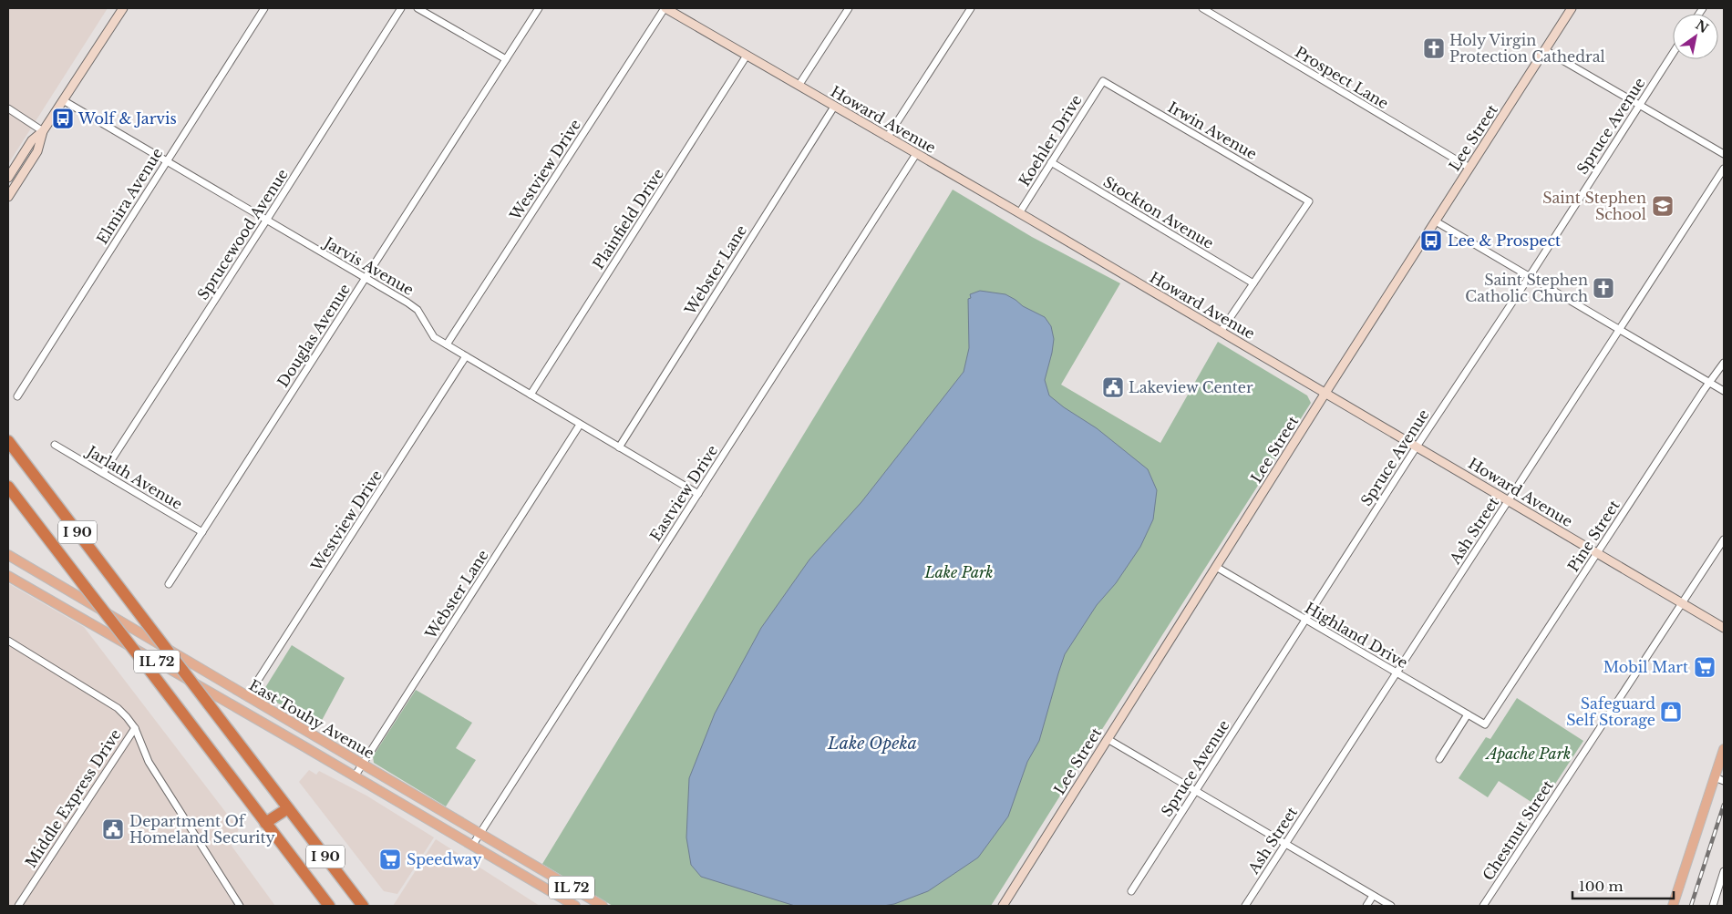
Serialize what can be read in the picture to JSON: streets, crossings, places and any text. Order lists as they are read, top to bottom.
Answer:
{
  "streets": {
    "highway": ["I 90"],
    "main road": [
      "Howard Avenue",
      "Lee Street",
      "IL 72",
      "East Touhy Avenue"
    ],
    "street": [
      "Prospect Lane",
      "Spruce Avenue",
      "Irwin Avenue",
      "Koehler Drive",
      "Westview Drive",
      "Elmira Avenue",
      "Stockton Avenue",
      "Plainfield Drive",
      "Sprucewood Avenue",
      "Jarvis Avenue",
      "Webster Lane",
      "Douglas Avenue",
      "Jarlath Avenue",
      "Eastview Drive",
      "Ash Street",
      "Pine Street",
      "Highland Drive",
      "Middle Express Drive",
      "Chestnut Street"
    ]
  },
  "crossings": [
    ["Prospect Lane", "Lee Street"],
    ["Howard Avenue", "Spruce Avenue"],
    ["Howard Avenue", "Lee Street"],
    ["Howard Avenue", "Koehler Drive"],
    ["Howard Avenue", "Westview Drive"],
    ["Howard Avenue", "Plainfield Drive"],
    ["Howard Avenue", "Webster Lane"],
    ["Howard Avenue", "Eastview Drive"],
    ["Howard Avenue", "Ash Street"],
    ["Howard Avenue", "Pine Street"],
    ["Howard Avenue", "Chestnut Street"],
    ["Spruce Avenue", "Highland Drive"],
    ["Irwin Avenue", "Koehler Drive"],
    ["Irwin Avenue", "Stockton Avenue"],
    ["Lee Street", "Highland Drive"],
    ["Koehler Drive", "Stockton Avenue"],
    ["Westview Drive", "Jarvis Avenue"],
    ["Westview Drive", "East Touhy Avenue"],
    ["Elmira Avenue", "Jarvis Avenue"],
    ["Plainfield Drive", "Jarvis Avenue"],
    ["Sprucewood Avenue", "Jarvis Avenue"],
    ["Sprucewood Avenue", "Jarlath Avenue"],
    ["Jarvis Avenue", "Webster Lane"],
    ["Jarvis Avenue", "Douglas Avenue"],
    ["Jarvis Avenue", "Eastview Drive"],
    ["Webster Lane", "East Touhy Avenue"],
    ["Douglas Avenue", "Jarlath Avenue"],
    ["Eastview Drive", "East Touhy Avenue"],
    ["Ash Street", "Highland Drive"],
    ["Pine Street", "Highland Drive"]
  ],
  "water": ["Lake Opeka"],
  "parks": ["Lake Park", "Apache Park"],
  "places": {
    "church": ["Holy Virgin Protection Cathedral", "Saint Stephen Catholic Church"],
    "bus stop": ["Wolf & Jarvis", "Lee & Prospect"],
    "school or university": ["Saint Stephen School"],
    "public building": ["Lakeview Center", "Department Of Homeland Security"],
    "supermarket": ["Mobil Mart", "Speedway"],
    "shop": ["Safeguard Self Storage"]
  },
  "scale_bar": "100 m",
  "north": "top right"
}
